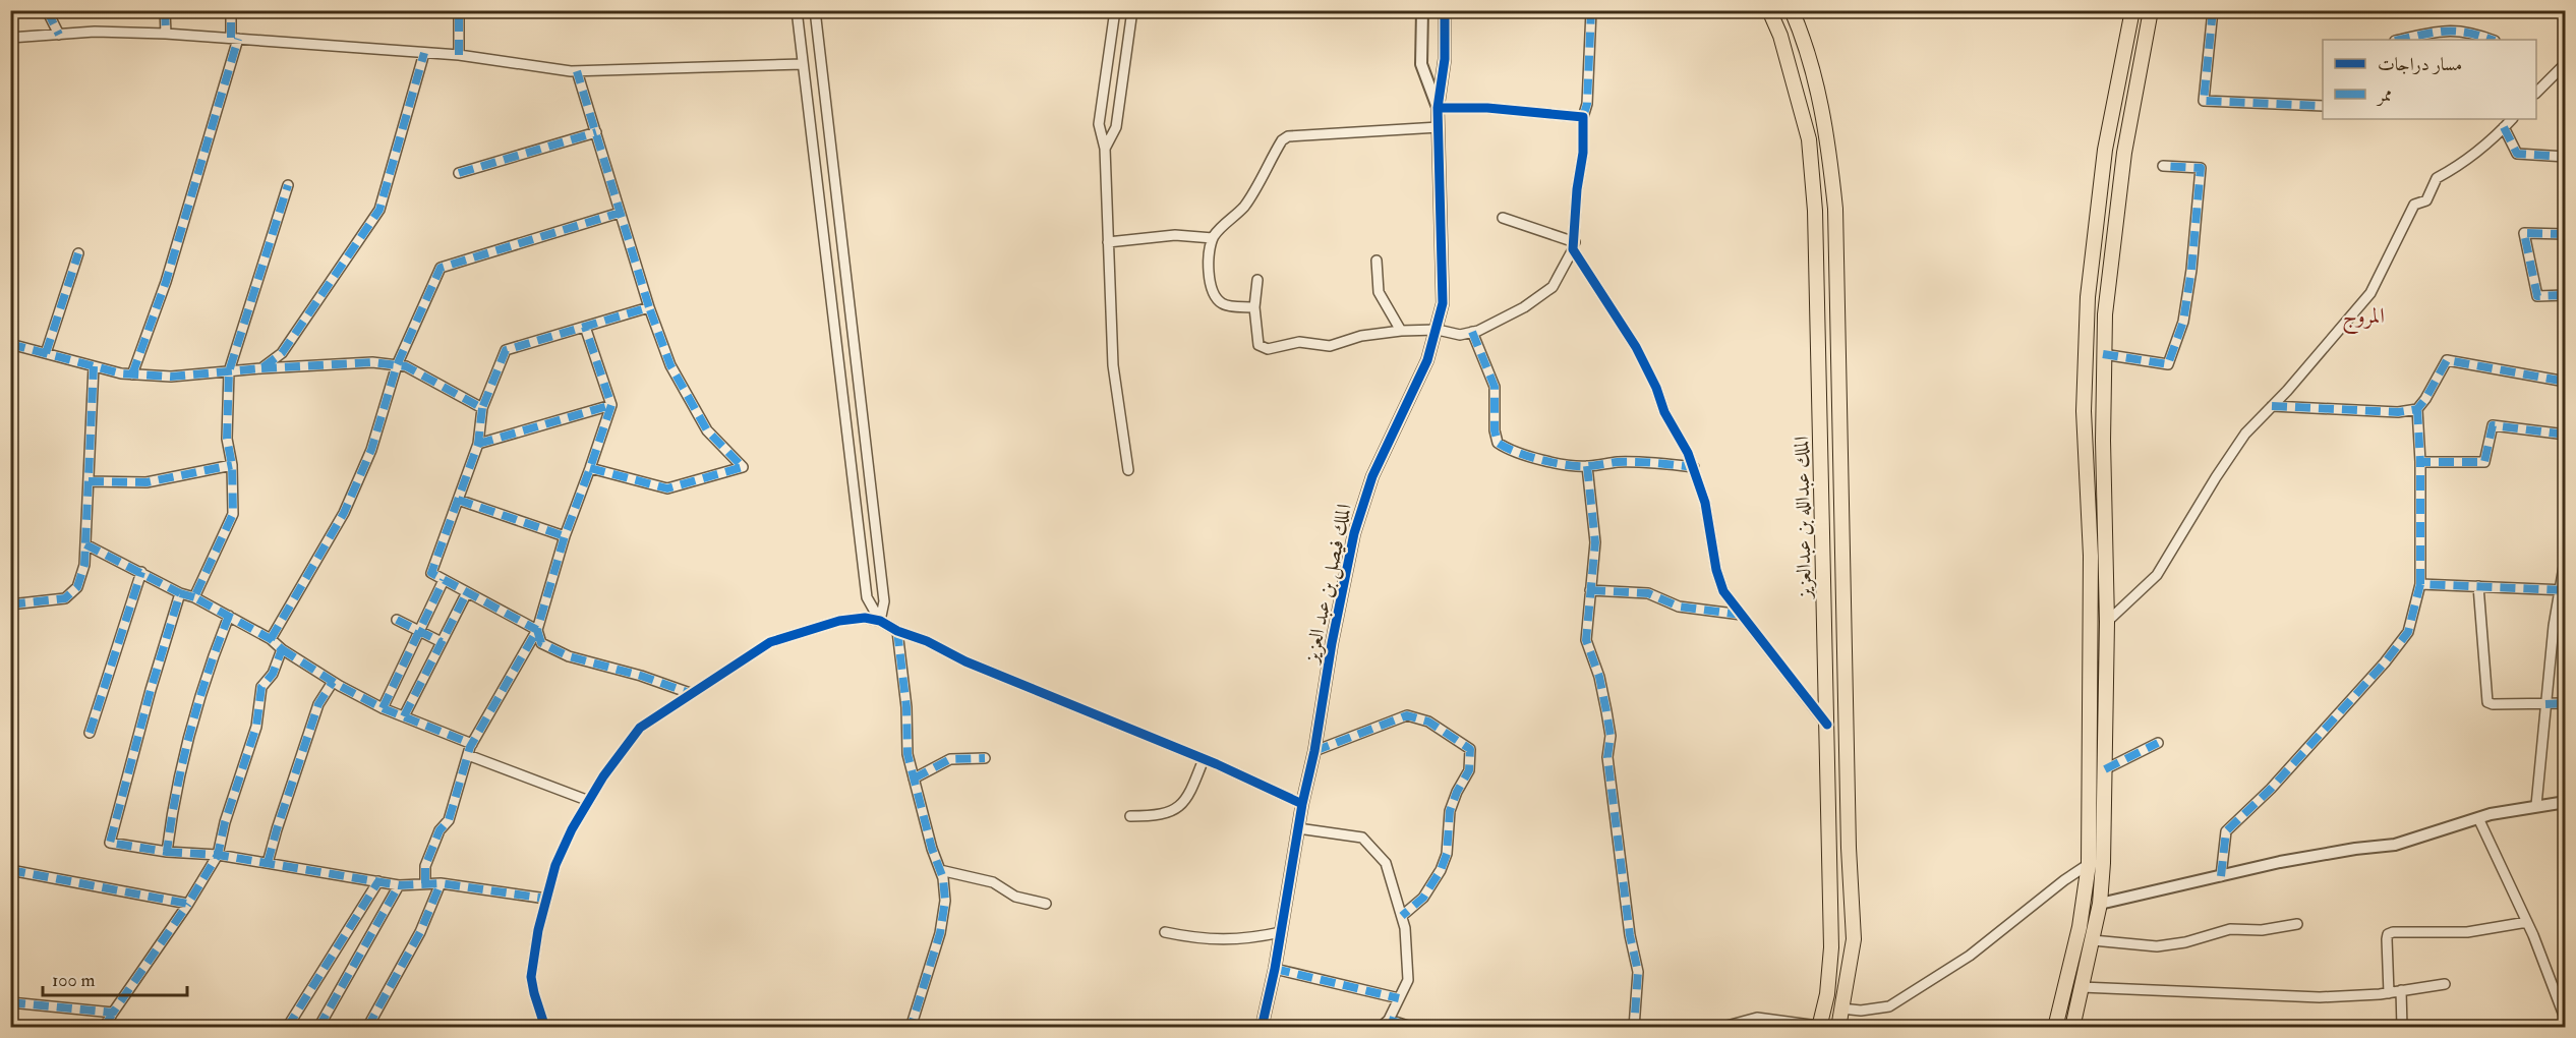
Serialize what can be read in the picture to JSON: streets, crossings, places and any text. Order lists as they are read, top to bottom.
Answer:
{
  "streets": {
    "main road": ["الملك عبدالله بن عبدالعزيز"],
    "street": ["الملك فيصل بن عبد العزيز"]
  },
  "districts": ["المروج"],
  "legend": ["مسار دراجات", "ممر"],
  "scale_bar": "100 m"
}
